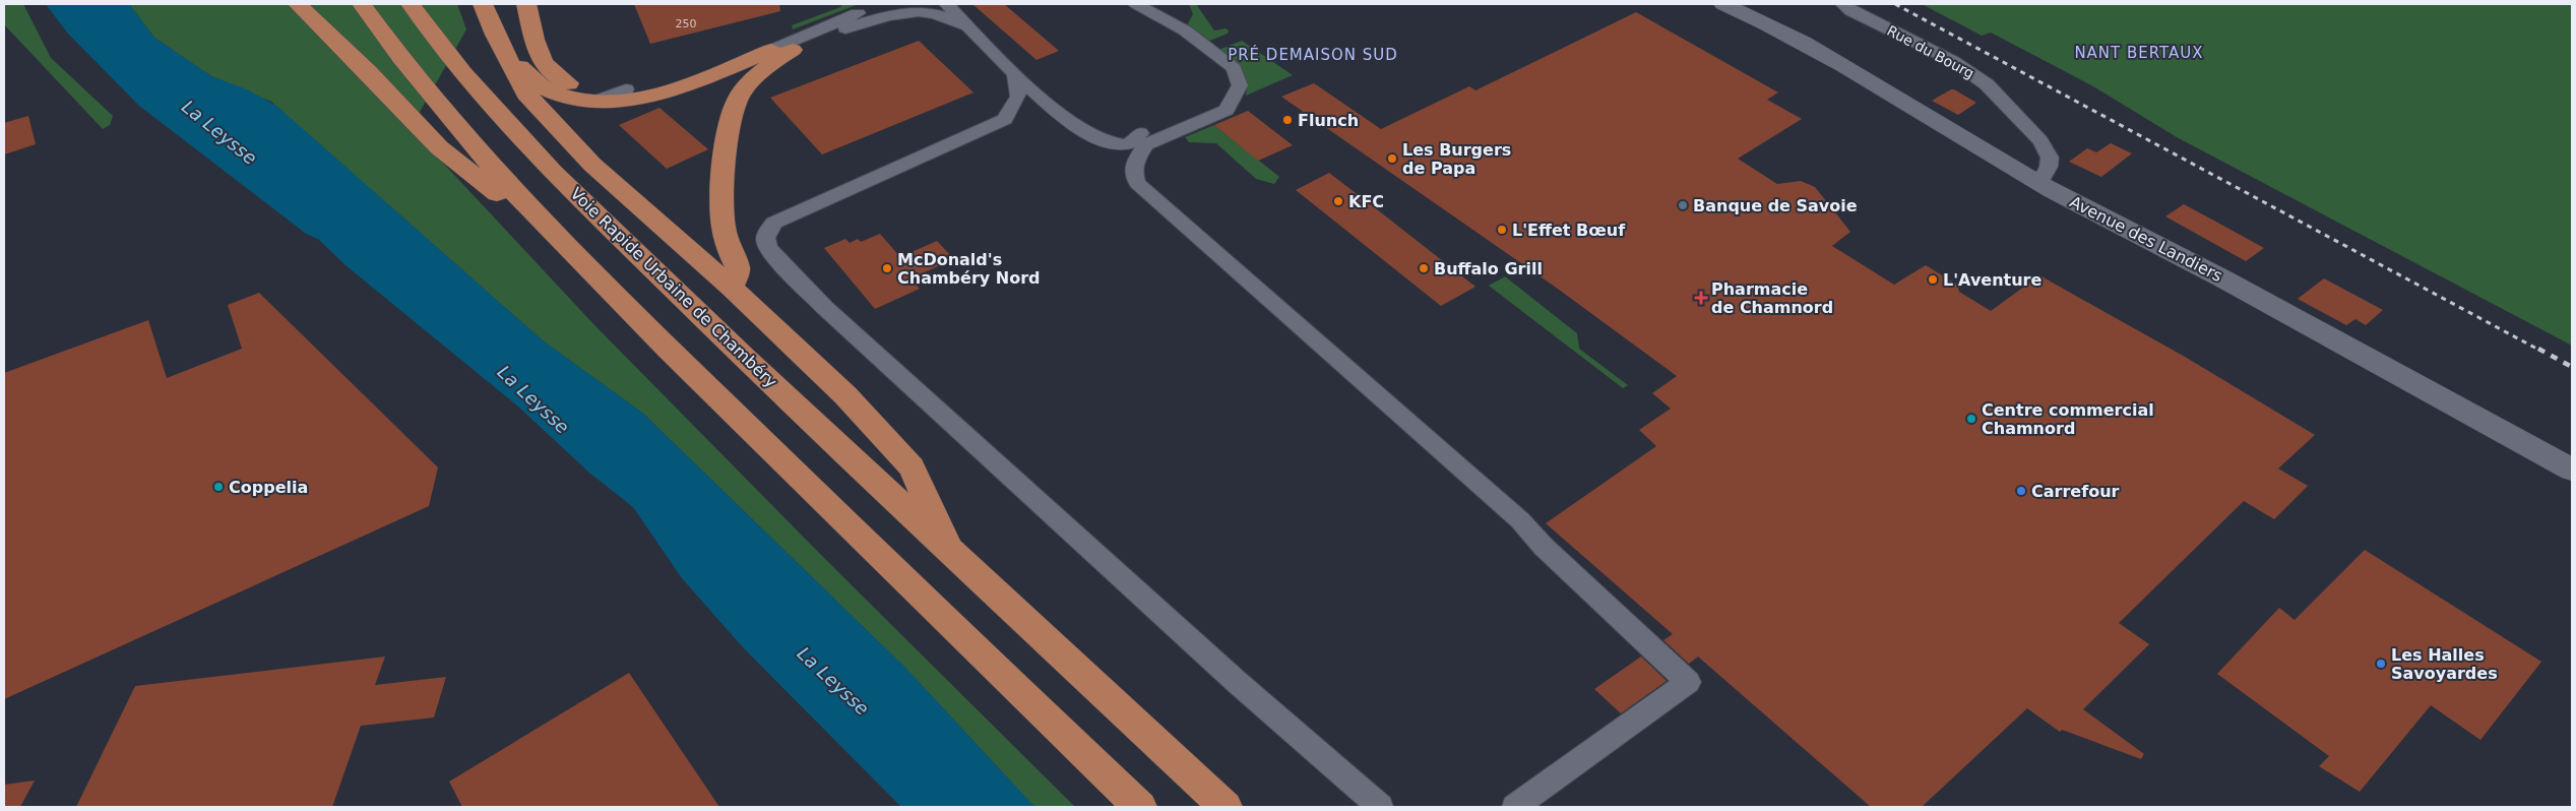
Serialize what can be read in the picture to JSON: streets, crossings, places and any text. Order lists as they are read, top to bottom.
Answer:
{
  "streets": {
    "highway": ["Voie Rapide Urbaine de Chambéry"],
    "main road": ["Avenue des Landiers"],
    "street": ["Rue du Bourg"]
  },
  "crossings": [
    ["Rue du Bourg", "Avenue des Landiers"]
  ],
  "districts": ["NANT BERTAUX", "PRÉ DEMAISON SUD"],
  "water": ["La Leysse"],
  "places": {
    "other": [
      "Flunch",
      "Les Burgers de Papa",
      "KFC",
      "Banque de Savoie",
      "L'Effet Bœuf",
      "McDonald's Chambéry Nord",
      "Buffalo Grill",
      "L'Aventure",
      "Centre commercial Chamnord",
      "Coppelia",
      "Carrefour",
      "Les Halles Savoyardes"
    ],
    "health": ["Pharmacie de Chamnord"]
  },
  "house_numbers": ["250"]
}
